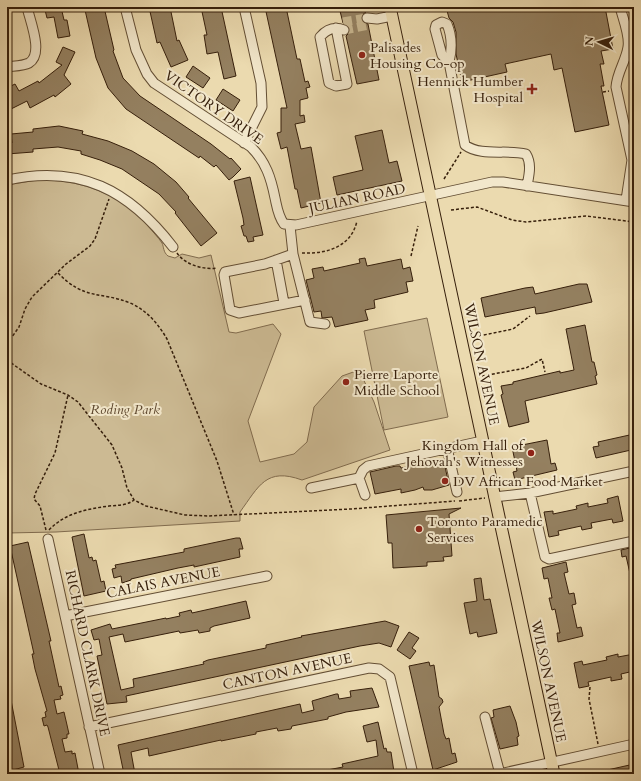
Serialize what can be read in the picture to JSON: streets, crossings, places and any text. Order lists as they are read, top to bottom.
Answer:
{
  "streets": {
    "main road": ["WILSON AVENUE"],
    "street": [
      "VICTORY DRIVE",
      "JULIAN ROAD",
      "CALAIS AVENUE",
      "RICHARD CLARK DRIVE",
      "CANTON AVENUE"
    ]
  },
  "crossings": [
    ["VICTORY DRIVE", "JULIAN ROAD"],
    ["JULIAN ROAD", "WILSON AVENUE"],
    ["CALAIS AVENUE", "RICHARD CLARK DRIVE"],
    ["RICHARD CLARK DRIVE", "CANTON AVENUE"]
  ],
  "parks": ["Roding Park"],
  "places": {
    "other": [
      "Palisades Housing Co-op",
      "Pierre Laporte Middle School",
      "Kingdom Hall of Jehovah's Witnesses",
      "DV African Food Market",
      "Toronto Paramedic Services"
    ],
    "health": ["Hennick Humber Hospital"]
  },
  "north": "left"
}
